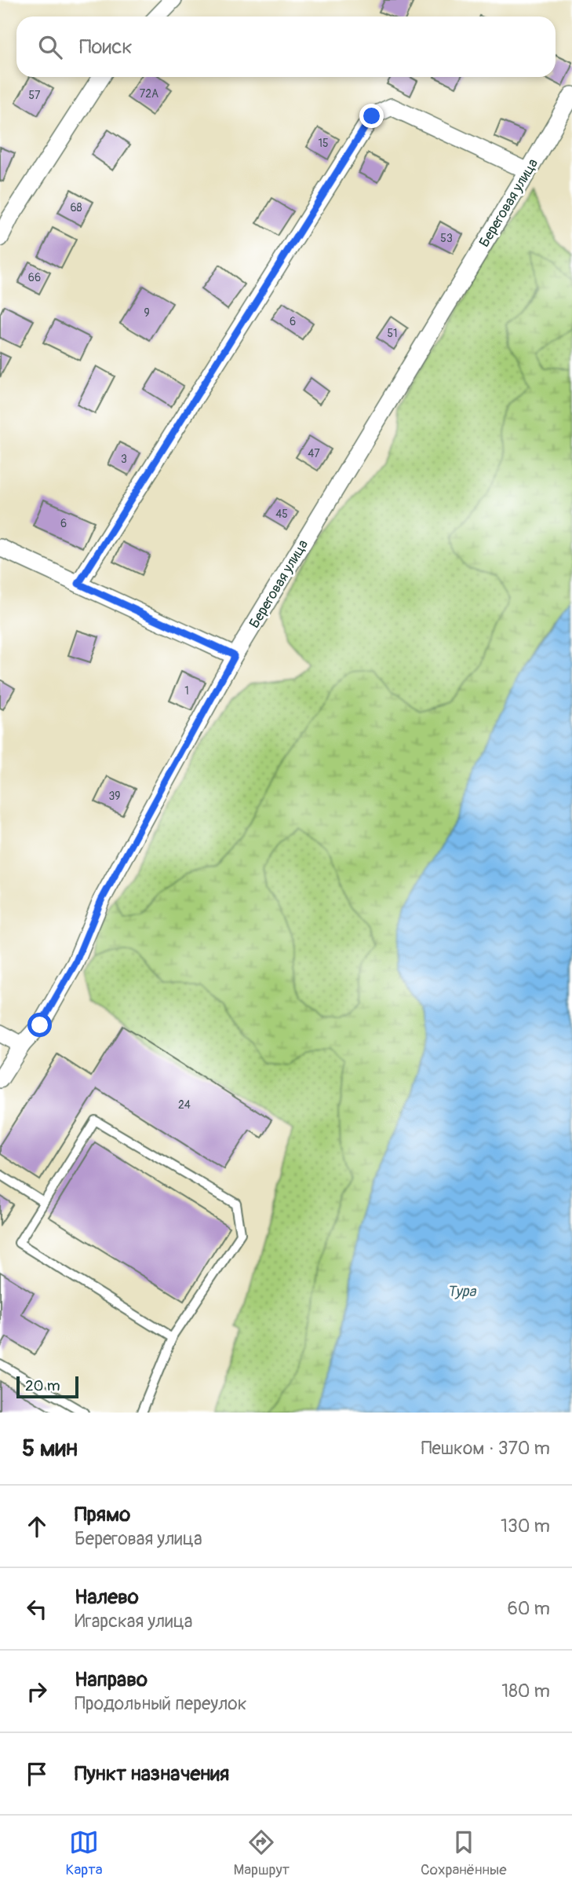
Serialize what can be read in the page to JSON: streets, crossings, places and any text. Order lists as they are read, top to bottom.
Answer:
{
  "streets": {
    "street": ["Береговая улица"]
  },
  "water": ["Тура"],
  "house_numbers": [
    "72А",
    "57",
    "15",
    "68",
    "53",
    "66",
    "9",
    "6",
    "51",
    "47",
    "3",
    "45",
    "6",
    "1",
    "39",
    "24"
  ],
  "scale_bar": "20 m",
  "page": {
    "search": "Поиск",
    "scale": "20 m",
    "heading": ["5 мин", "Пешком · 370 m"],
    "list": [
      ["Прямо", "Береговая улица", "130 m"],
      ["Налево", "Игарская улица", "60 m"],
      ["Направо", "Продольный переулок", "180 m"],
      "Пункт назначения"
    ],
    "nav": ["Карта", "Маршрут", "Сохранённые"]
  }
}
